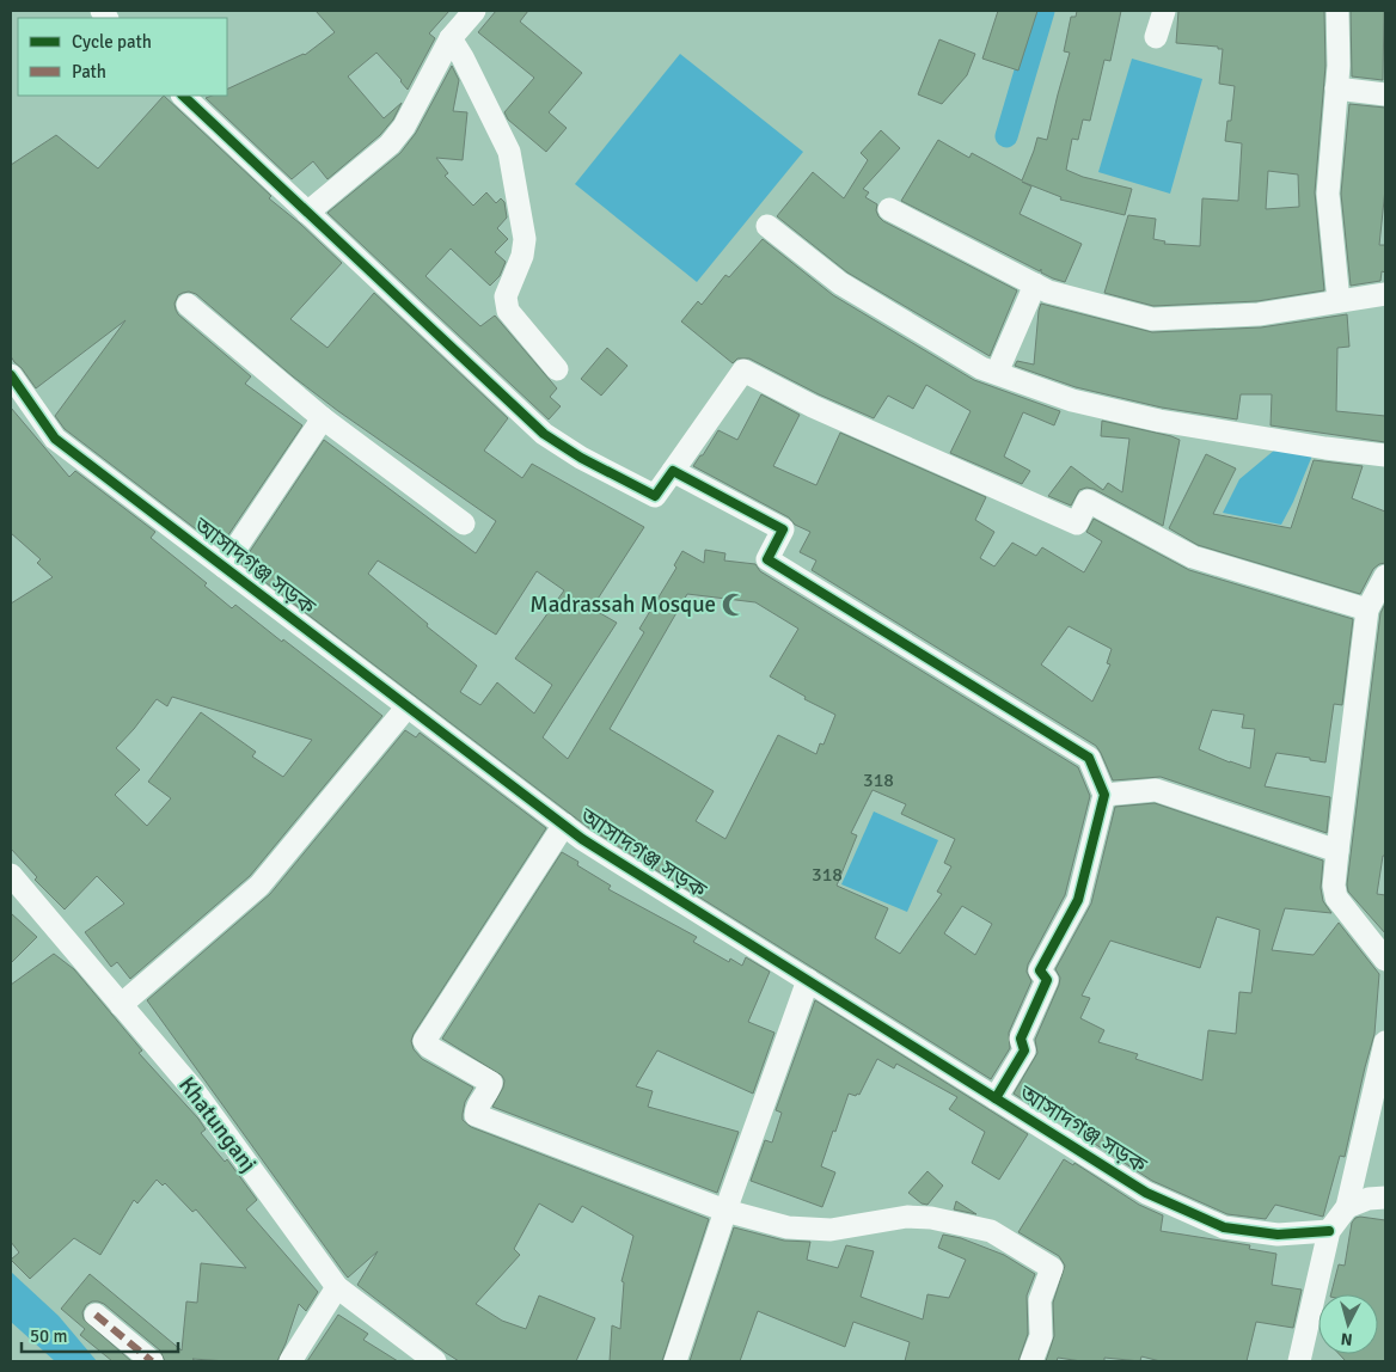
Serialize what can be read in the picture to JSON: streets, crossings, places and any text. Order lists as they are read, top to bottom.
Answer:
{
  "streets": {
    "street": ["আসাদগঞ্জ সড়ক", "Khatunganj"]
  },
  "places": {
    "mosque": ["Madrassah Mosque"]
  },
  "house_numbers": ["318", "318"],
  "legend": ["Cycle path", "Path"],
  "scale_bar": "50 m",
  "north": "bottom"
}
